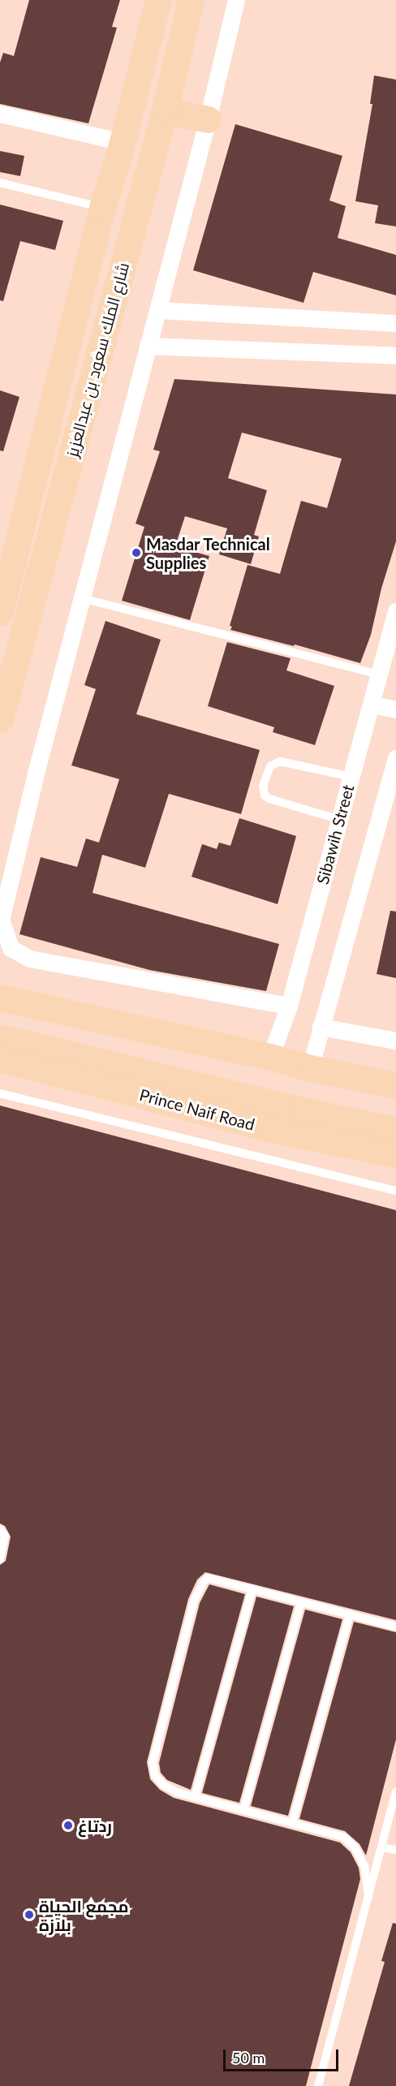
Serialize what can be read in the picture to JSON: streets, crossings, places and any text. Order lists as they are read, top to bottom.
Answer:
{
  "streets": {
    "main road": ["شارع الملك سعود بن عبدالعزيز", "Prince Naif Road"],
    "street": ["Sibawih Street"]
  },
  "places": ["Masdar Technical Supplies", "ردتاغ", "مجمع الحياة بلازة"],
  "scale_bar": "50 m"
}
